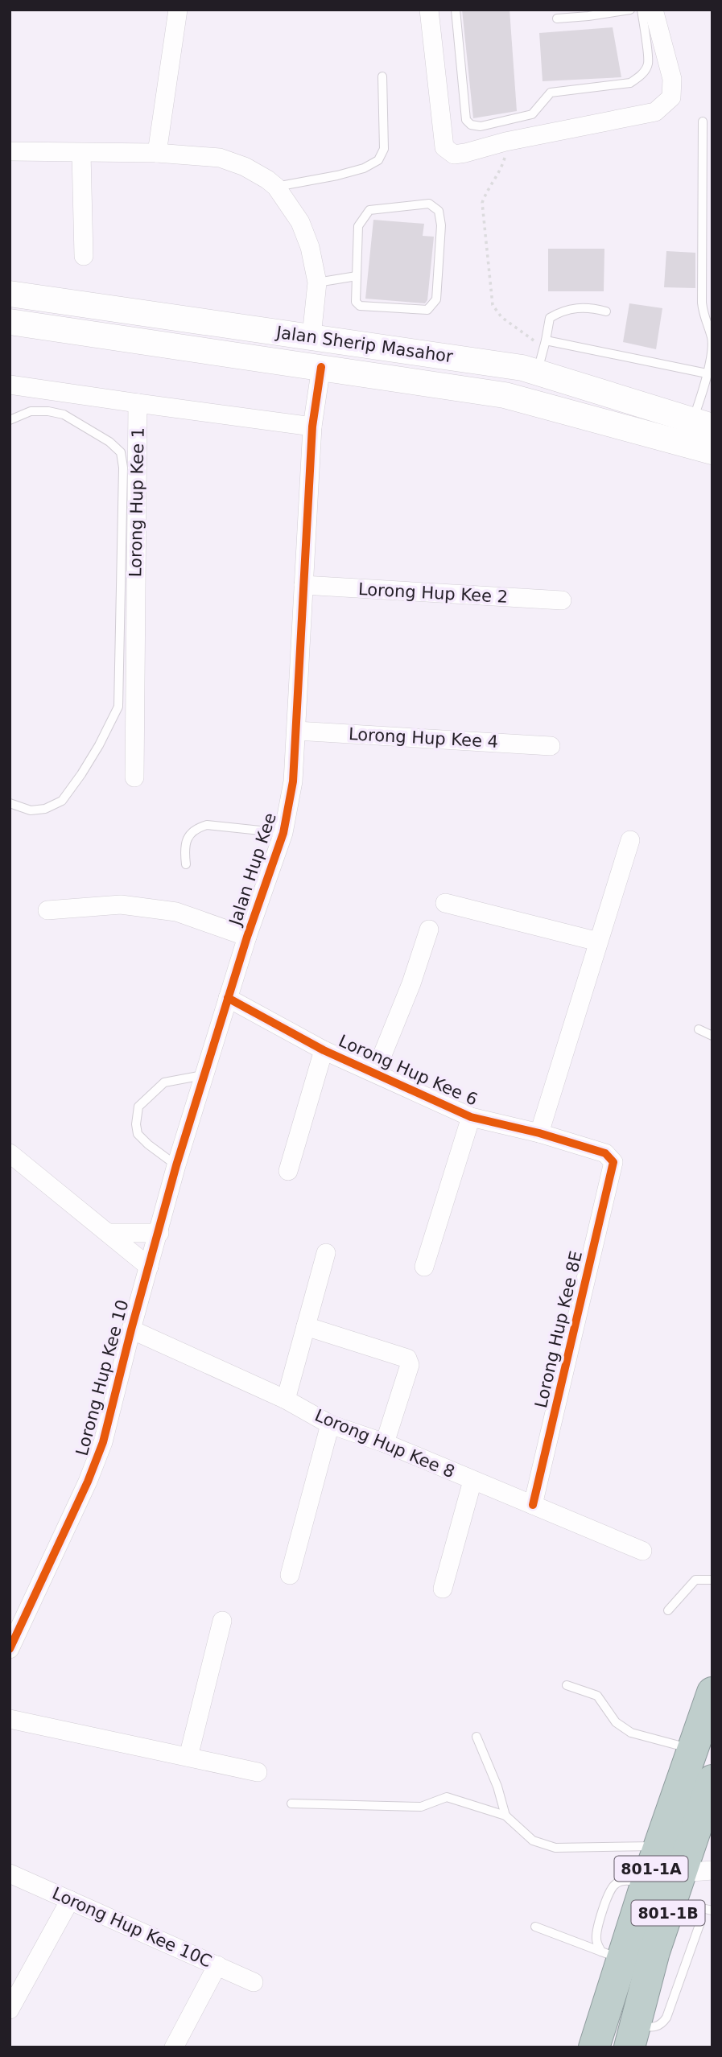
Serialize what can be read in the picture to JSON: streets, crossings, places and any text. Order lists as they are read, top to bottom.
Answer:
{
  "streets": {
    "highway": ["801-1A", "801-1B"],
    "main road": ["Jalan Sherip Masahor"],
    "street": [
      "Lorong Hup Kee 1",
      "Lorong Hup Kee 2",
      "Lorong Hup Kee 4",
      "Jalan Hup Kee",
      "Lorong Hup Kee 6",
      "Lorong Hup Kee 8E",
      "Lorong Hup Kee 10",
      "Lorong Hup Kee 8",
      "Lorong Hup Kee 10C"
    ]
  },
  "crossings": [
    ["Jalan Sherip Masahor", "Jalan Hup Kee"],
    ["Lorong Hup Kee 1", "Jalan Hup Kee"],
    ["Lorong Hup Kee 2", "Jalan Hup Kee"],
    ["Lorong Hup Kee 4", "Jalan Hup Kee"],
    ["Jalan Hup Kee", "Lorong Hup Kee 6"],
    ["Jalan Hup Kee", "Lorong Hup Kee 10"],
    ["Lorong Hup Kee 6", "Lorong Hup Kee 8E"],
    ["Lorong Hup Kee 8E", "Lorong Hup Kee 8"],
    ["Lorong Hup Kee 10", "Lorong Hup Kee 8"]
  ]
}
